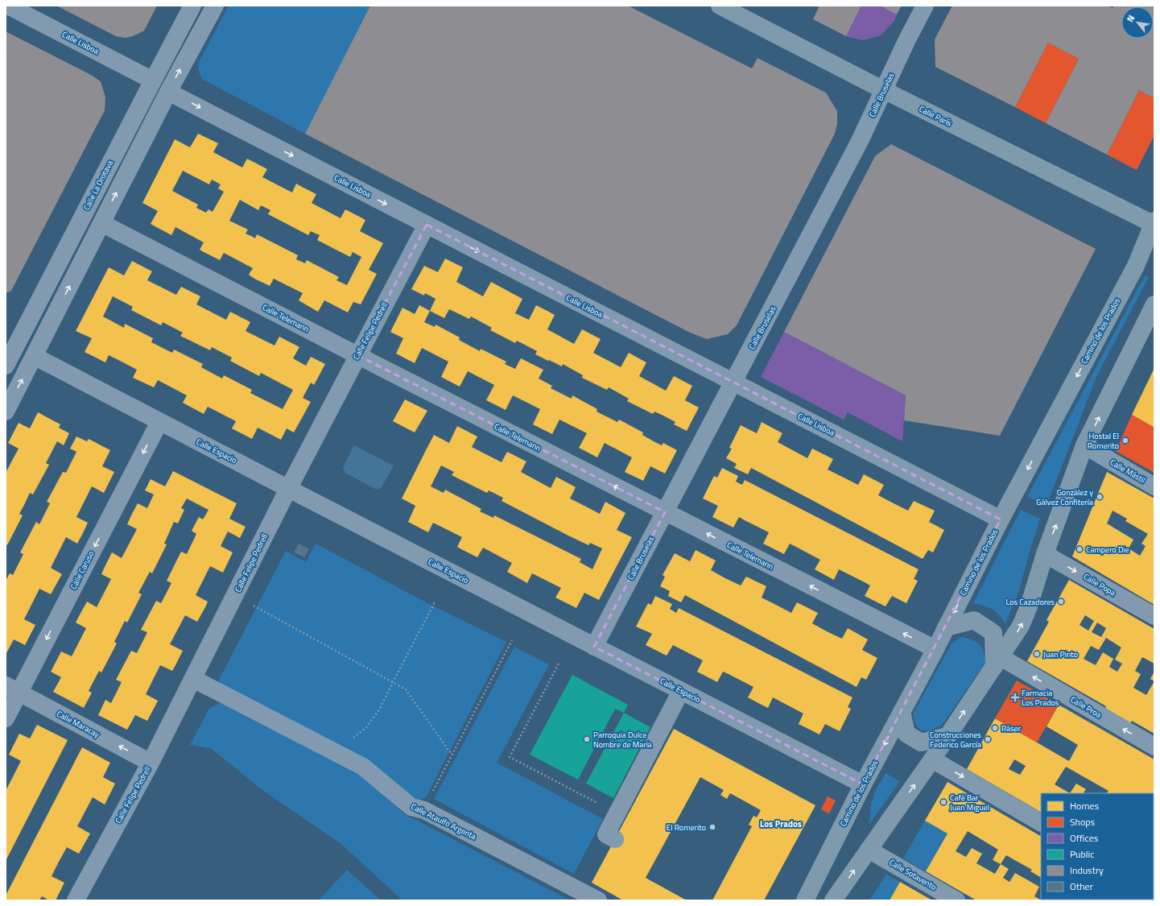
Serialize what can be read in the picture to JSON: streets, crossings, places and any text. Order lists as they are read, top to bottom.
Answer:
{
  "streets": {
    "main road": ["Calle París", "Camino de los Prados"],
    "street": [
      "Calle Lisboa",
      "Calle Bruselas",
      "Calle La Orotava",
      "Calle Telemann",
      "Calle Felipe Pedrell",
      "Calle Espacio",
      "Calle Mástil",
      "Calle Caruso",
      "Calle Popa",
      "Calle Proa",
      "Calle Maracay",
      "Calle Ataulfo Argenta",
      "Calle Sotavento"
    ]
  },
  "crossings": [
    ["Calle Lisboa", "Calle Bruselas"],
    ["Calle Lisboa", "Calle La Orotava"],
    ["Calle Lisboa", "Calle Felipe Pedrell"],
    ["Calle Lisboa", "Camino de los Prados"],
    ["Calle Bruselas", "Calle París"],
    ["Calle Bruselas", "Calle Telemann"],
    ["Calle Bruselas", "Calle Espacio"],
    ["Calle París", "Camino de los Prados"],
    ["Calle Telemann", "Calle Felipe Pedrell"],
    ["Calle Telemann", "Camino de los Prados"],
    ["Calle Felipe Pedrell", "Calle Espacio"],
    ["Calle Felipe Pedrell", "Calle Maracay"],
    ["Calle Felipe Pedrell", "Calle Ataulfo Argenta"],
    ["Camino de los Prados", "Calle Espacio"],
    ["Calle Espacio", "Calle Caruso"],
    ["Calle Caruso", "Calle Maracay"]
  ],
  "one_way": [
    "Calle Lisboa",
    "Calle Telemann",
    "Calle Caruso",
    "Calle Popa",
    "Calle Maracay"
  ],
  "districts": ["Los Prados"],
  "places": {
    "other": [
      "Hostal El Romerito",
      "González y Gálvez Confitería",
      "Campero Die",
      "Los Cazadores",
      "Juan Pinto",
      "Ráser",
      "Parroquia Dulce Nombre de María",
      "Construcciones Federico García",
      "Café Bar Juan Miguel",
      "El Romerito"
    ],
    "health": ["Farmacia Los Prados"]
  },
  "legend": [
    "Homes",
    "Shops",
    "Offices",
    "Public",
    "Industry",
    "Other"
  ],
  "north": "top left"
}
